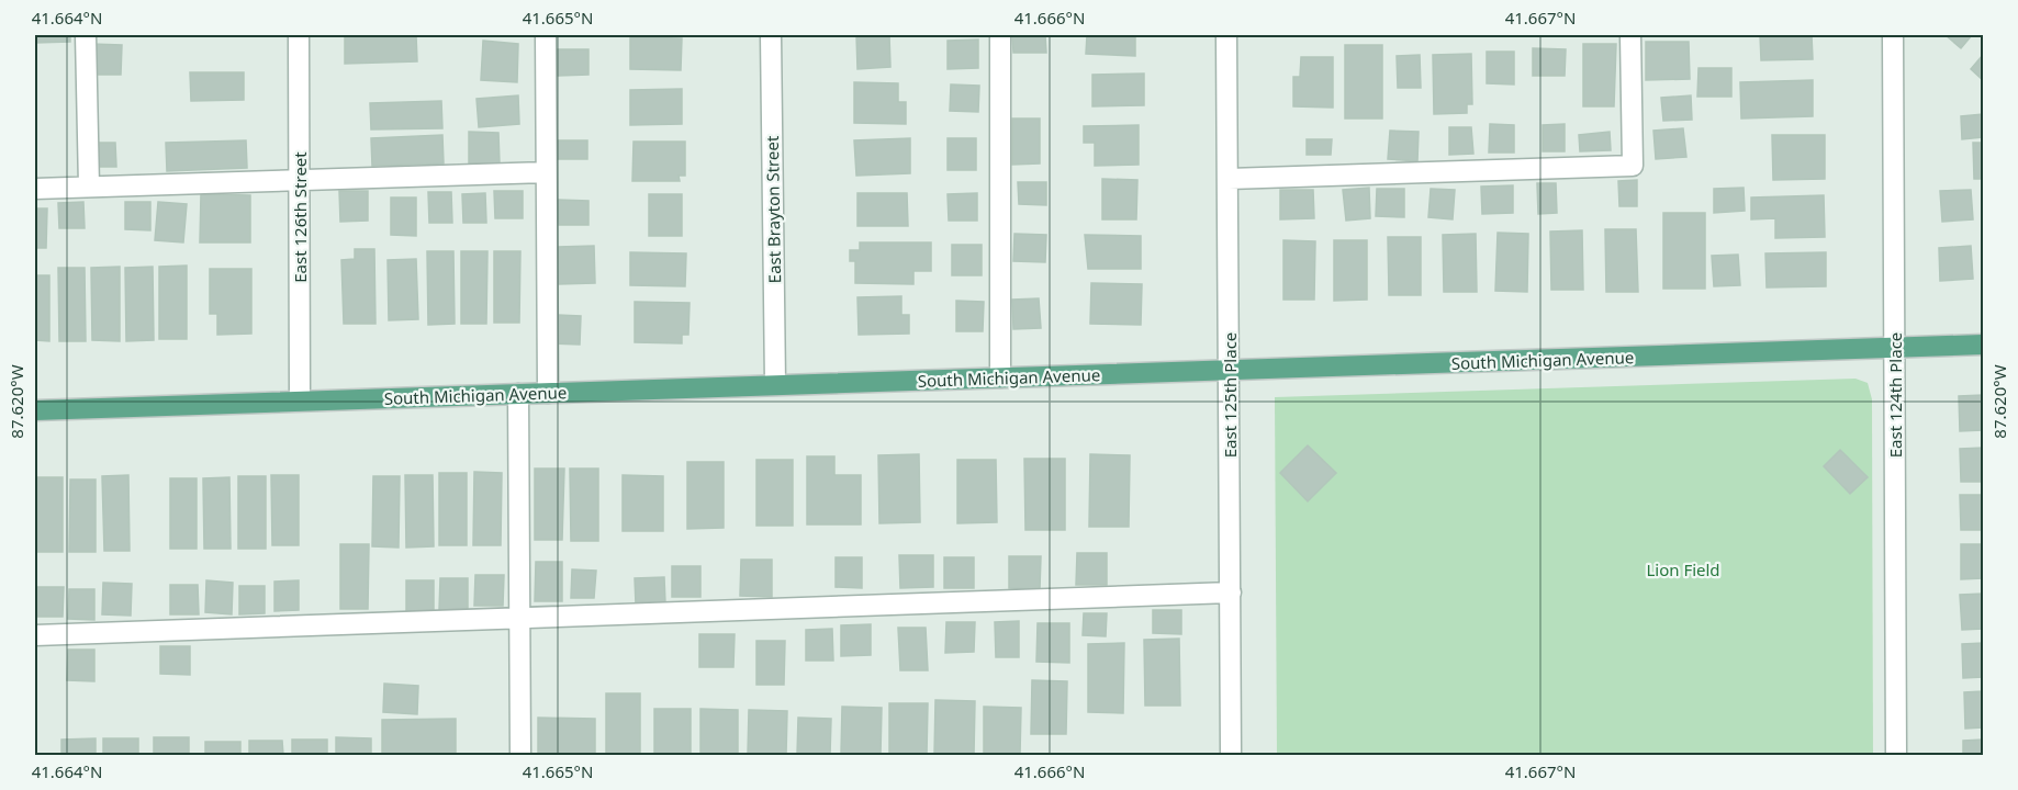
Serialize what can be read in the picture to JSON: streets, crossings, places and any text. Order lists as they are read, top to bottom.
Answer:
{
  "streets": {
    "main road": ["South Michigan Avenue"],
    "street": [
      "East Brayton Street",
      "East 126th Street",
      "East 125th Place",
      "East 124th Place"
    ]
  },
  "crossings": [
    ["East Brayton Street", "South Michigan Avenue"],
    ["East 126th Street", "South Michigan Avenue"],
    ["South Michigan Avenue", "East 125th Place"],
    ["South Michigan Avenue", "East 124th Place"]
  ],
  "parks": ["Lion Field"],
  "coordinates": [
    "41.664°N",
    "41.665°N",
    "41.666°N",
    "41.667°N",
    "87.620°W"
  ]
}
